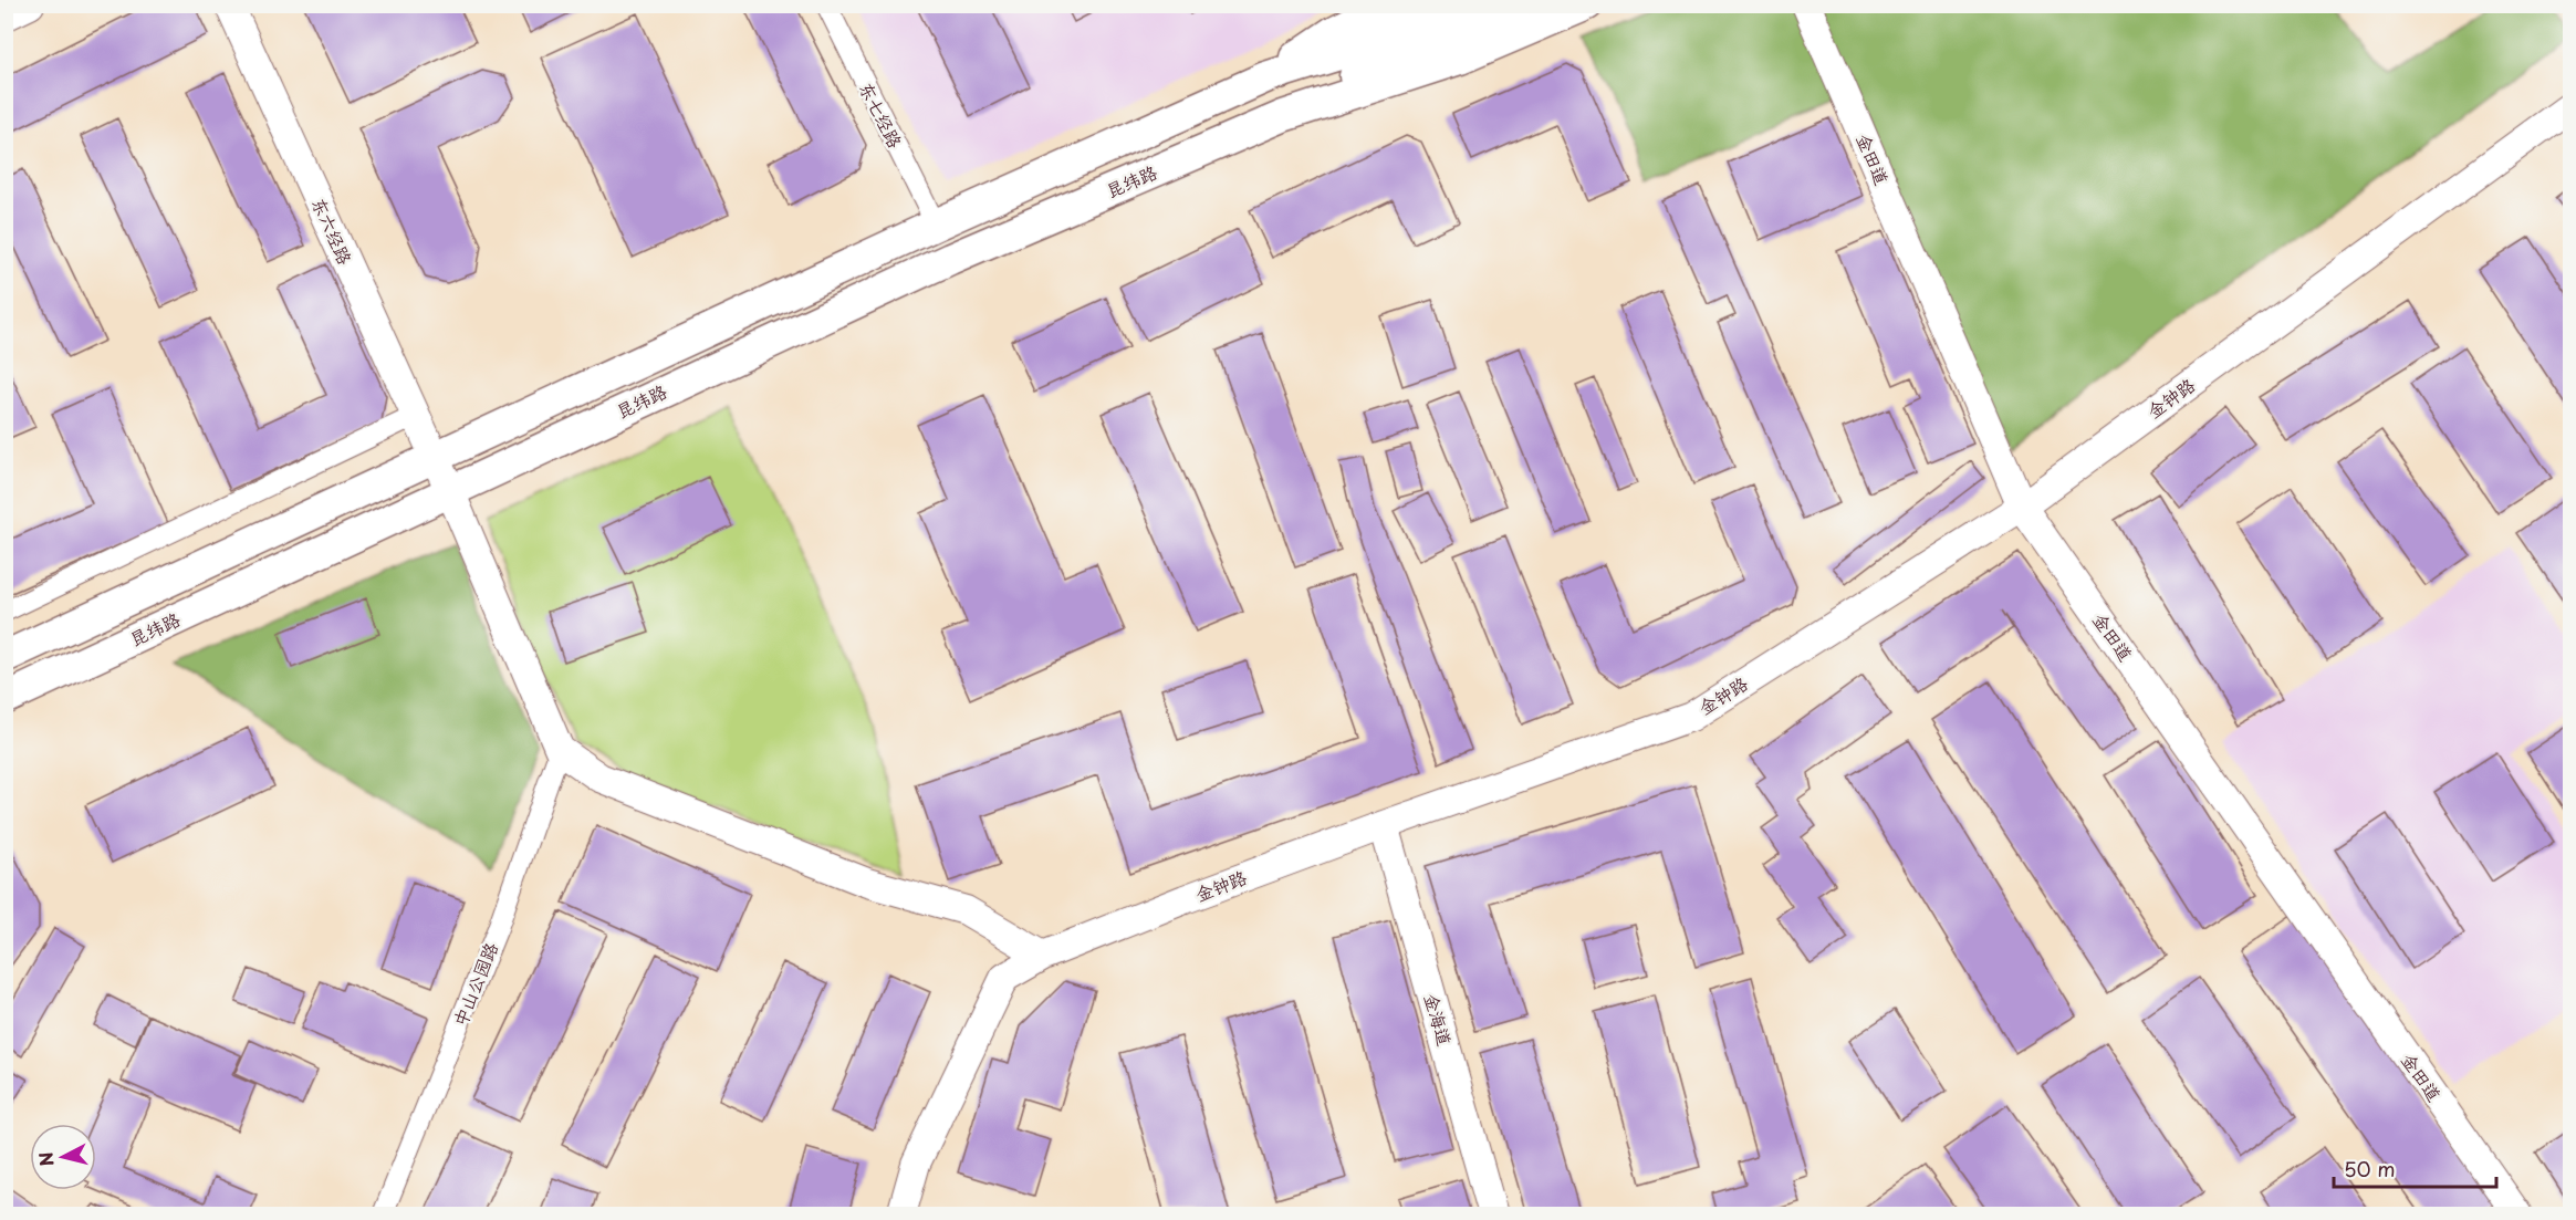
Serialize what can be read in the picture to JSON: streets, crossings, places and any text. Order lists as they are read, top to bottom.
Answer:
{
  "streets": {
    "main road": ["昆纬路"],
    "street": [
      "东七经路",
      "金田道",
      "东六经路",
      "金钟路",
      "中山公园路",
      "金海道"
    ]
  },
  "crossings": [
    ["金田道", "金钟路"],
    ["昆纬路", "东六经路"],
    ["东六经路", "中山公园路"],
    ["金钟路", "金海道"]
  ],
  "scale_bar": "50 m",
  "north": "left"
}
